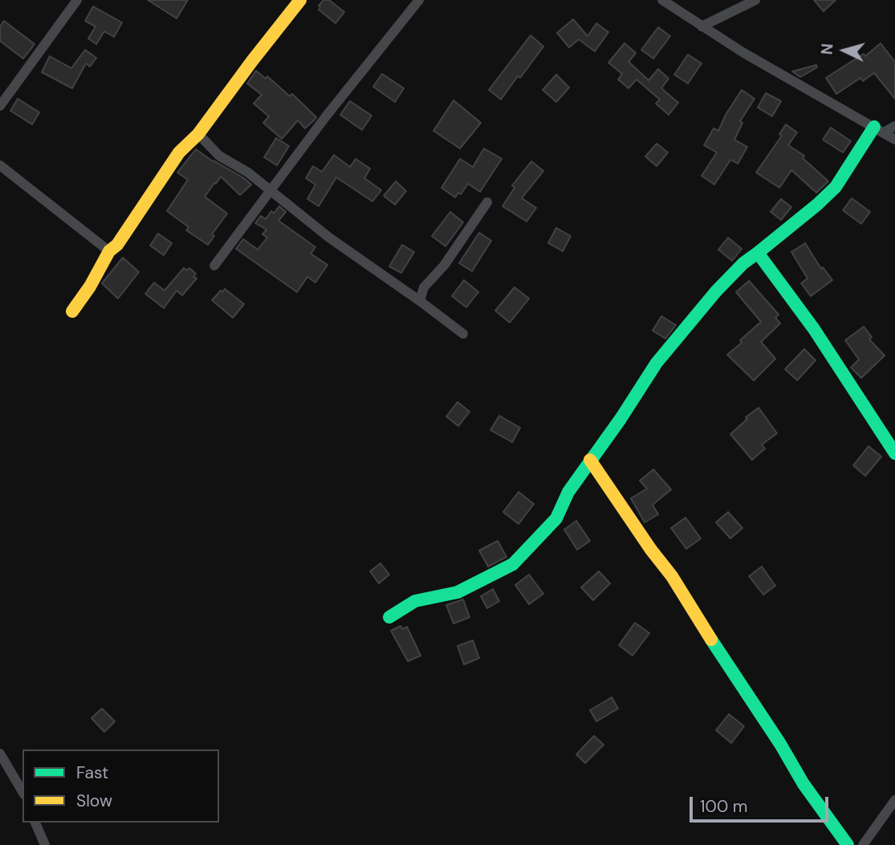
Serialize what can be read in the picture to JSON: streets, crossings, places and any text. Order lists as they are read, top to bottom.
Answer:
{
  "legend": ["Fast", "Slow"],
  "scale_bar": "100 m",
  "north": "left"
}
